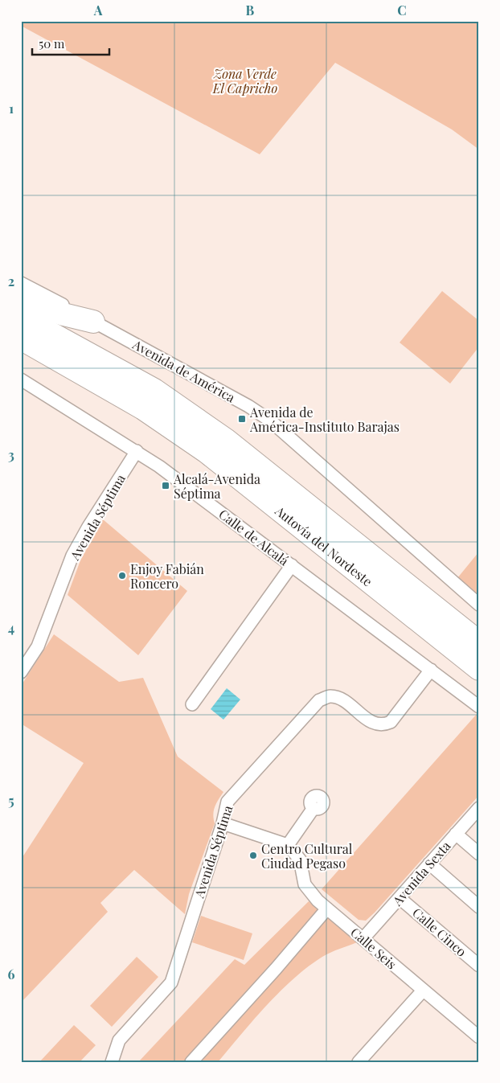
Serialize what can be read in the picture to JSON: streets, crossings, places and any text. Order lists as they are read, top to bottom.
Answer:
{
  "streets": {
    "highway": ["Autovía del Nordeste"],
    "street": [
      "Avenida de América",
      "Avenida Séptima",
      "Calle de Alcalá",
      "Avenida Sexta",
      "Calle Cinco",
      "Calle Seis"
    ]
  },
  "crossings": [
    ["Avenida Séptima", "Calle de Alcalá"],
    ["Avenida Sexta", "Calle Cinco"],
    ["Avenida Sexta", "Calle Seis"]
  ],
  "parks": ["Zona Verde El Capricho"],
  "places": {
    "transit": ["Avenida de América-Instituto Barajas", "Alcalá-Avenida Séptima"],
    "other": ["Enjoy Fabián Roncero", "Centro Cultural Ciudad Pegaso"]
  },
  "scale_bar": "50 m",
  "grid": {
    "columns": ["A", "B", "C"],
    "rows": [
      "1",
      "2",
      "3",
      "4",
      "5",
      "6"
    ]
  }
}
